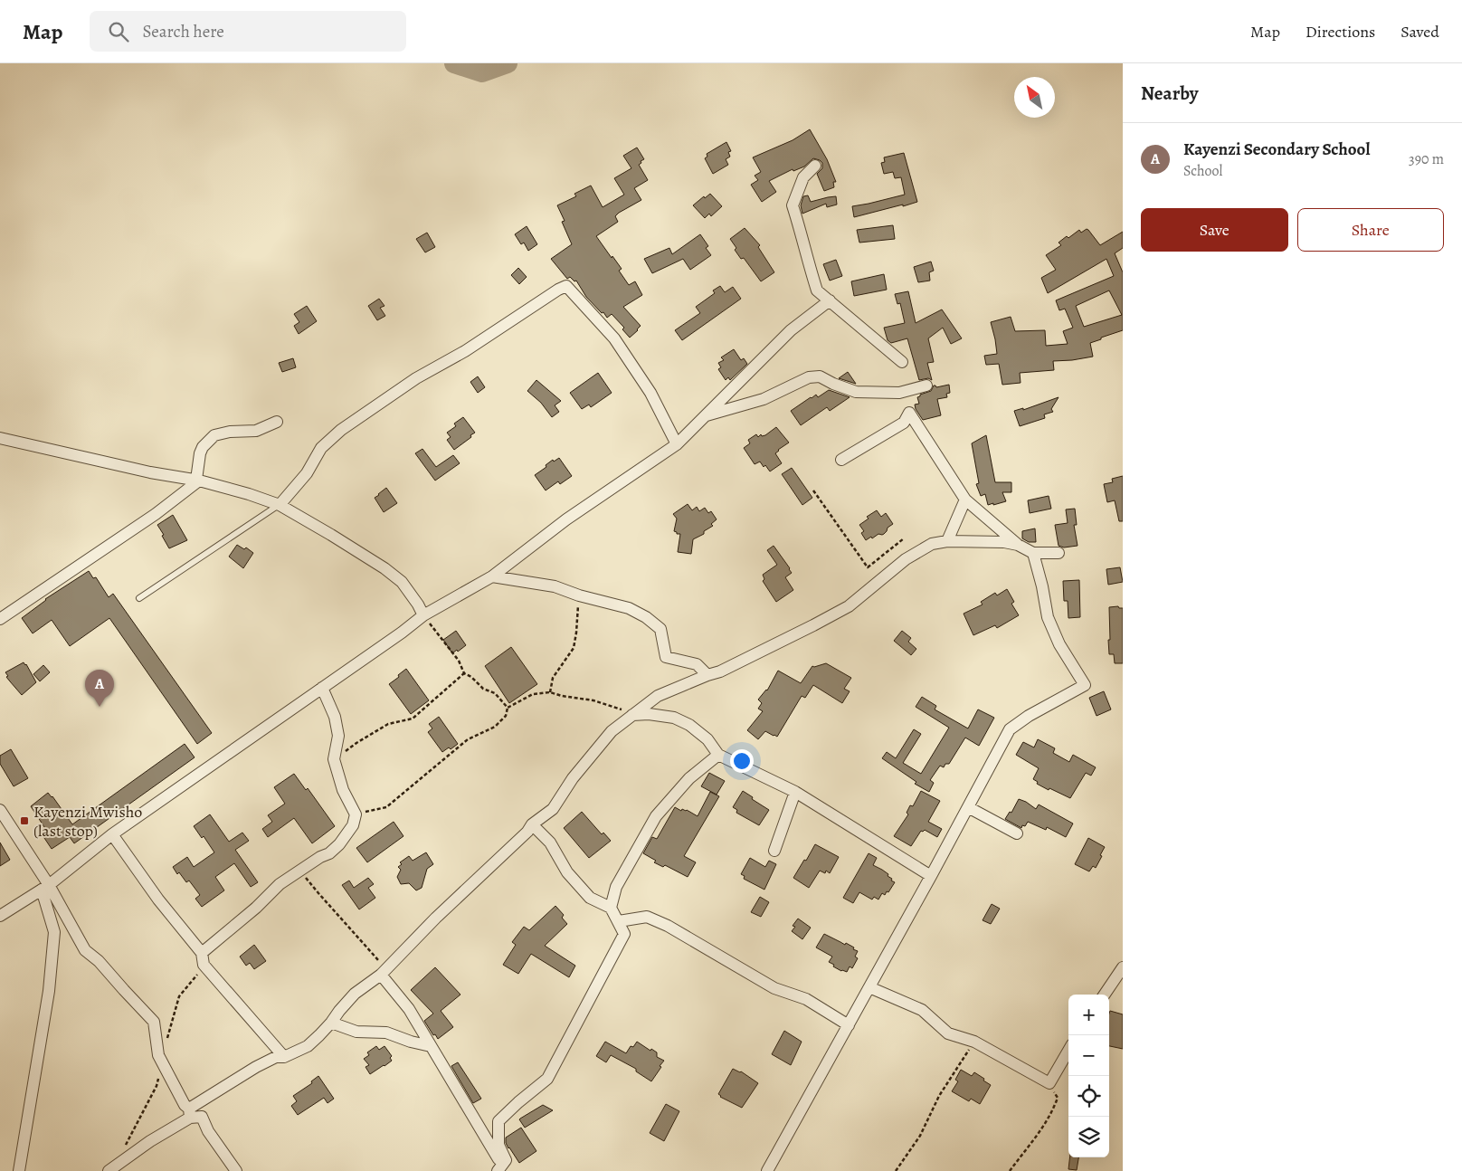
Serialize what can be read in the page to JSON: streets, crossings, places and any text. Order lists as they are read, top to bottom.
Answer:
{
  "places": {
    "transit": ["Kayenzi Mwisho (last stop)"]
  },
  "north": "top left",
  "page": {
    "header": "Map",
    "search": "Search here",
    "nav": ["Map", "Directions", "Saved"],
    "heading": "Nearby",
    "list": [
      {
        "mark": "A",
        "name": "Kayenzi Secondary School",
        "note": "School",
        "value": "390 m"
      }
    ],
    "buttons": ["Save", "Share"],
    "pins": "A",
    "map_buttons": ["+", "−"]
  }
}
